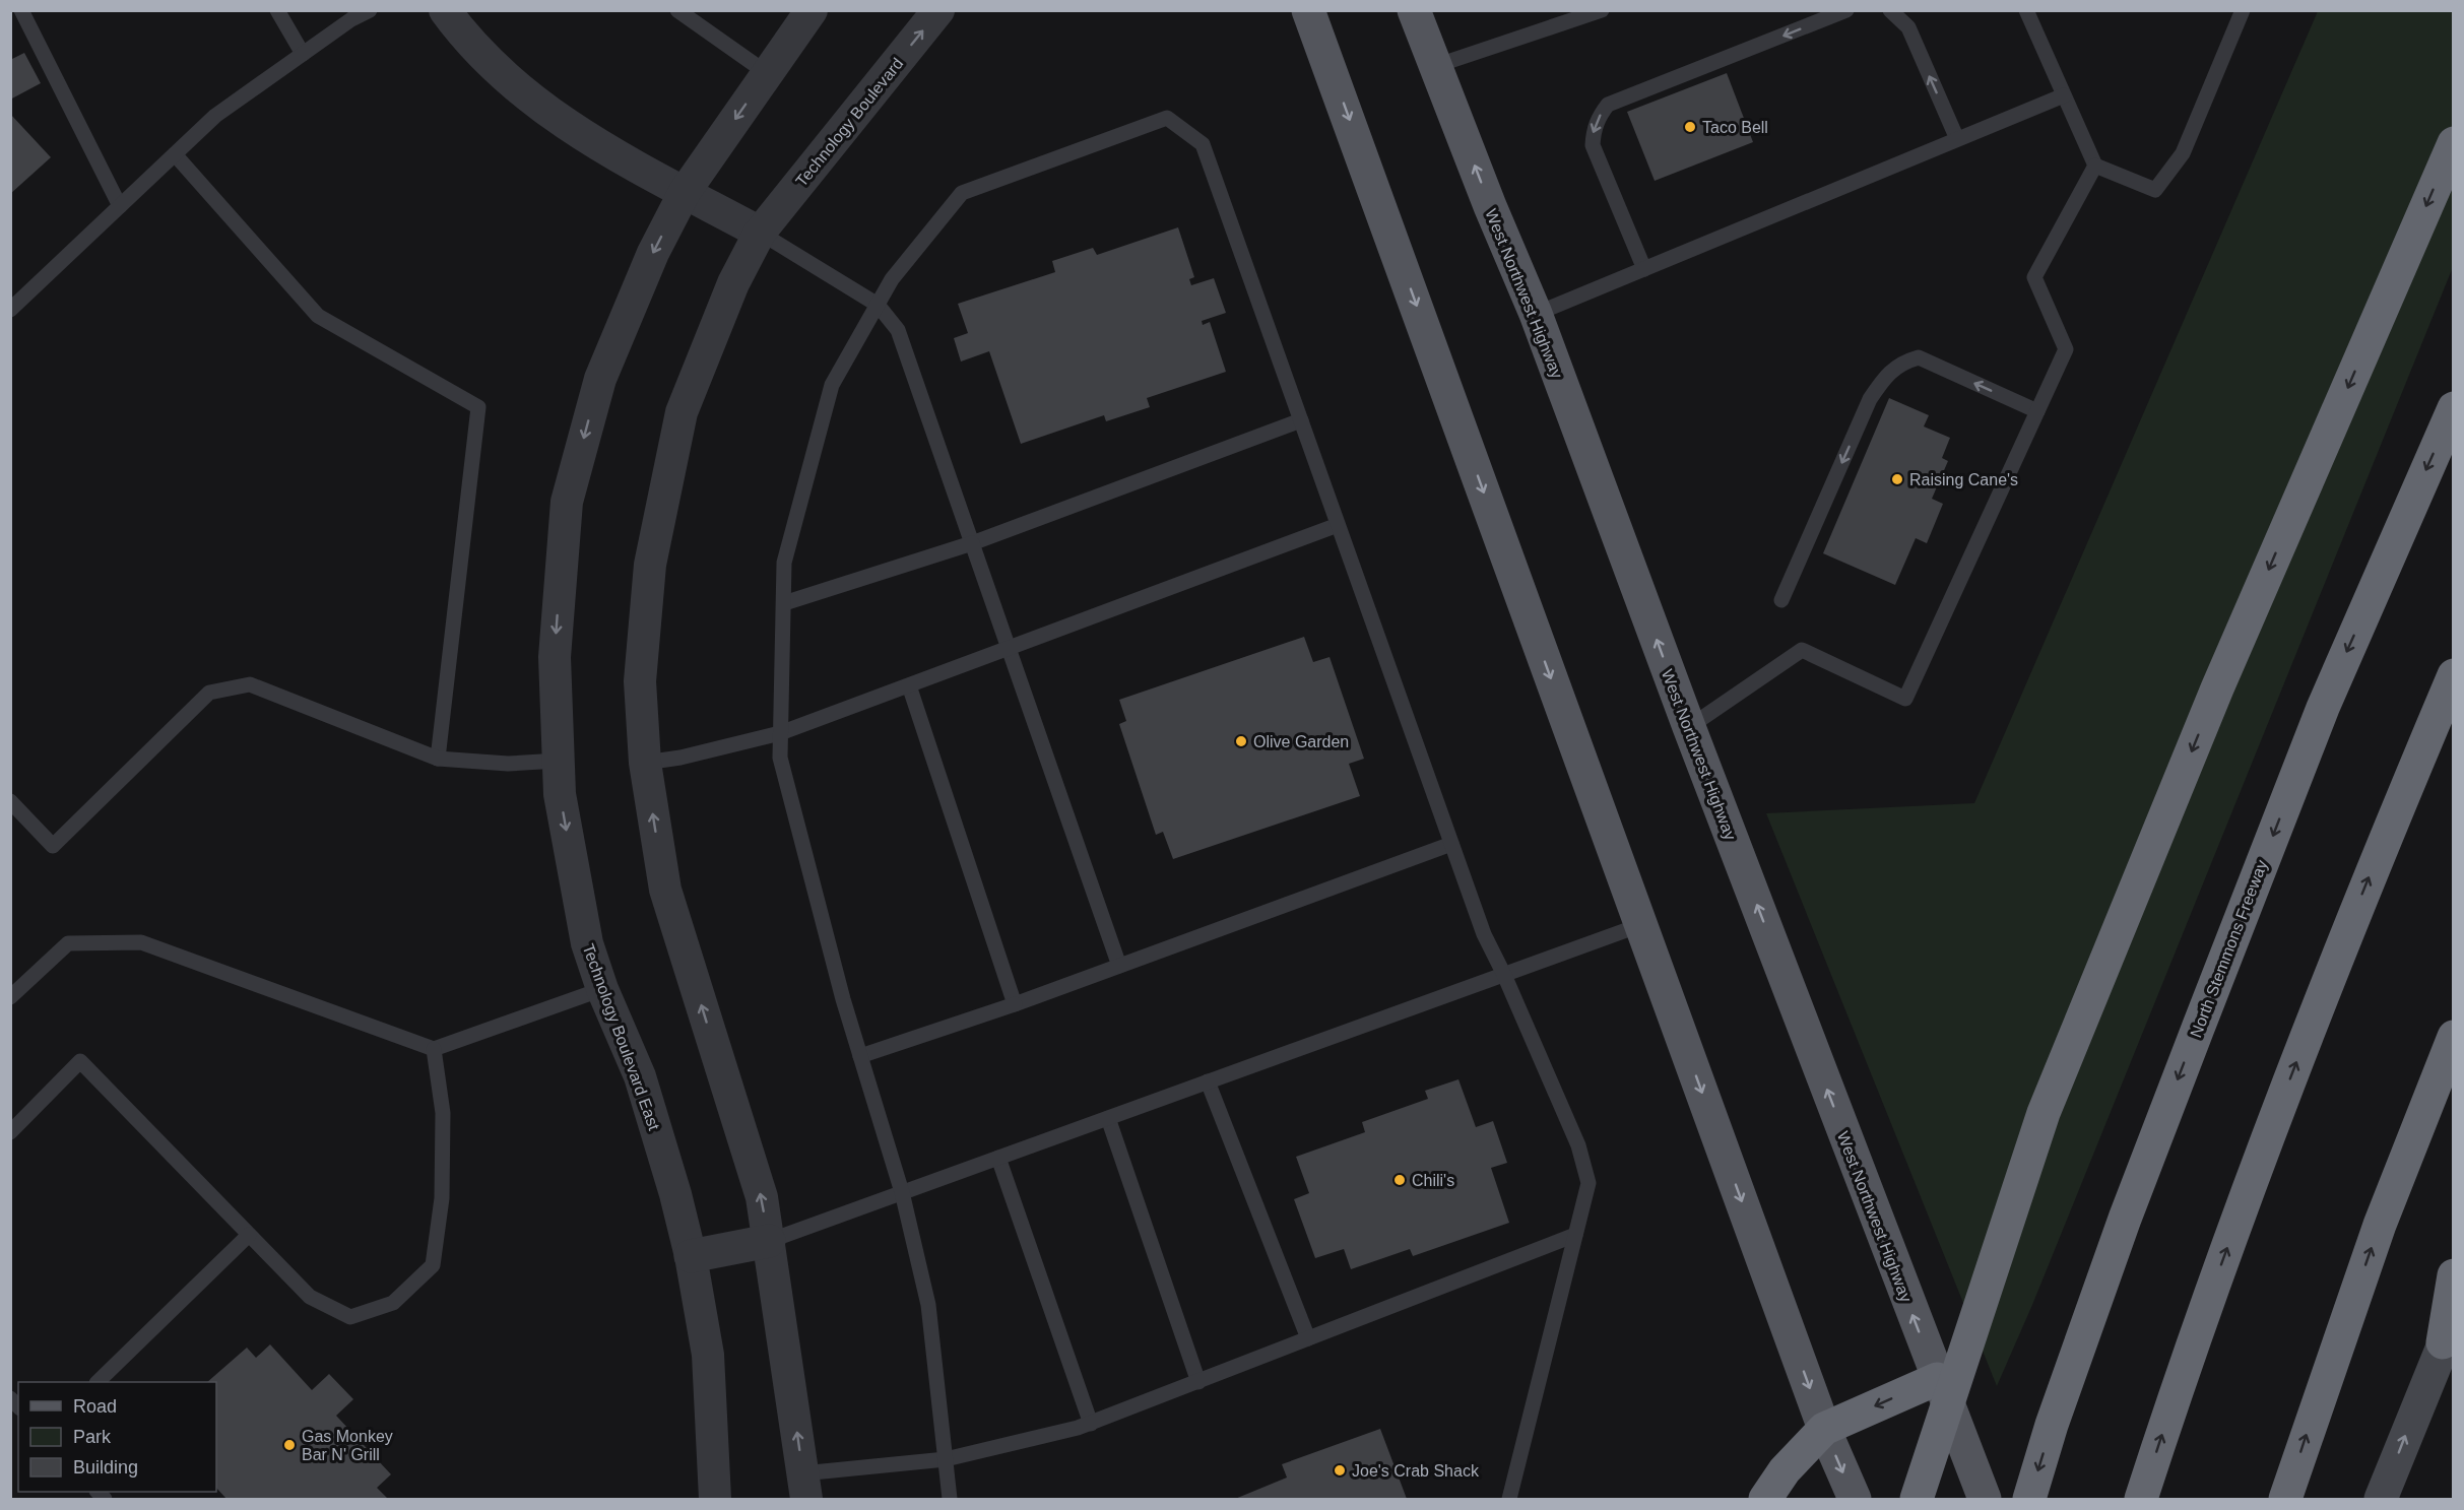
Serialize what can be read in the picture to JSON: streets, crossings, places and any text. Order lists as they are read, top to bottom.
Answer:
{
  "streets": {
    "highway": ["North Stemmons Freeway"],
    "main road": ["West Northwest Highway"],
    "street": ["Technology Boulevard", "Technology Boulevard East"]
  },
  "places": [
    "Taco Bell",
    "Raising Cane's",
    "Olive Garden",
    "Chili's",
    "Gas Monkey Bar N' Grill",
    "Joe's Crab Shack"
  ],
  "legend": ["Road", "Park", "Building"]
}
